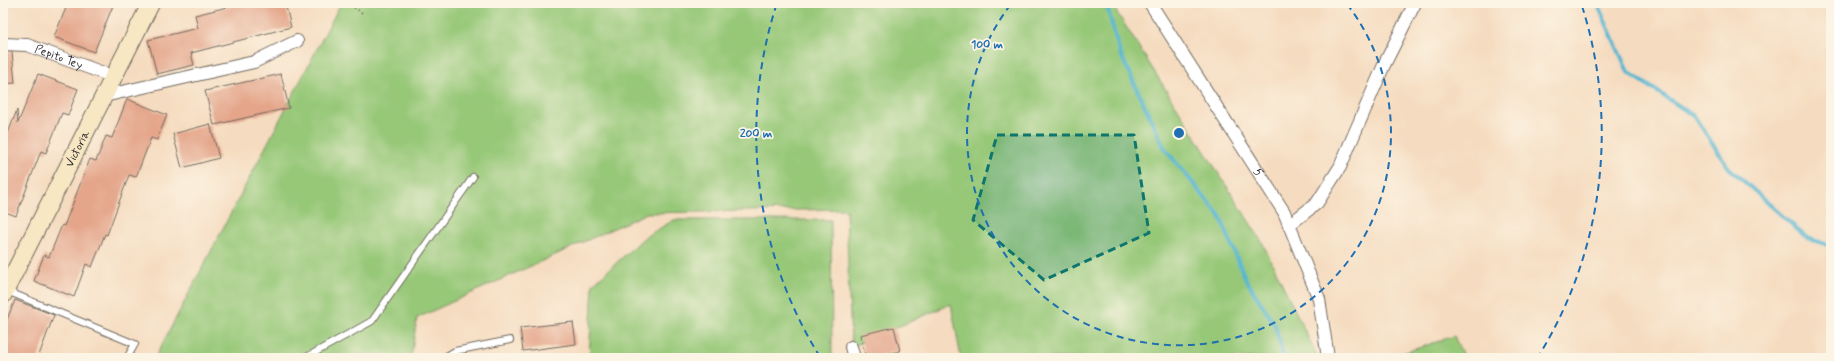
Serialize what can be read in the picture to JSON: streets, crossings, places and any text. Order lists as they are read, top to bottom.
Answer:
{
  "streets": {
    "main road": ["Victoria"],
    "street": ["Pepito Tey", "5"]
  },
  "crossings": [
    ["Pepito Tey", "Victoria"]
  ],
  "rings": ["100 m", "200 m"]
}
